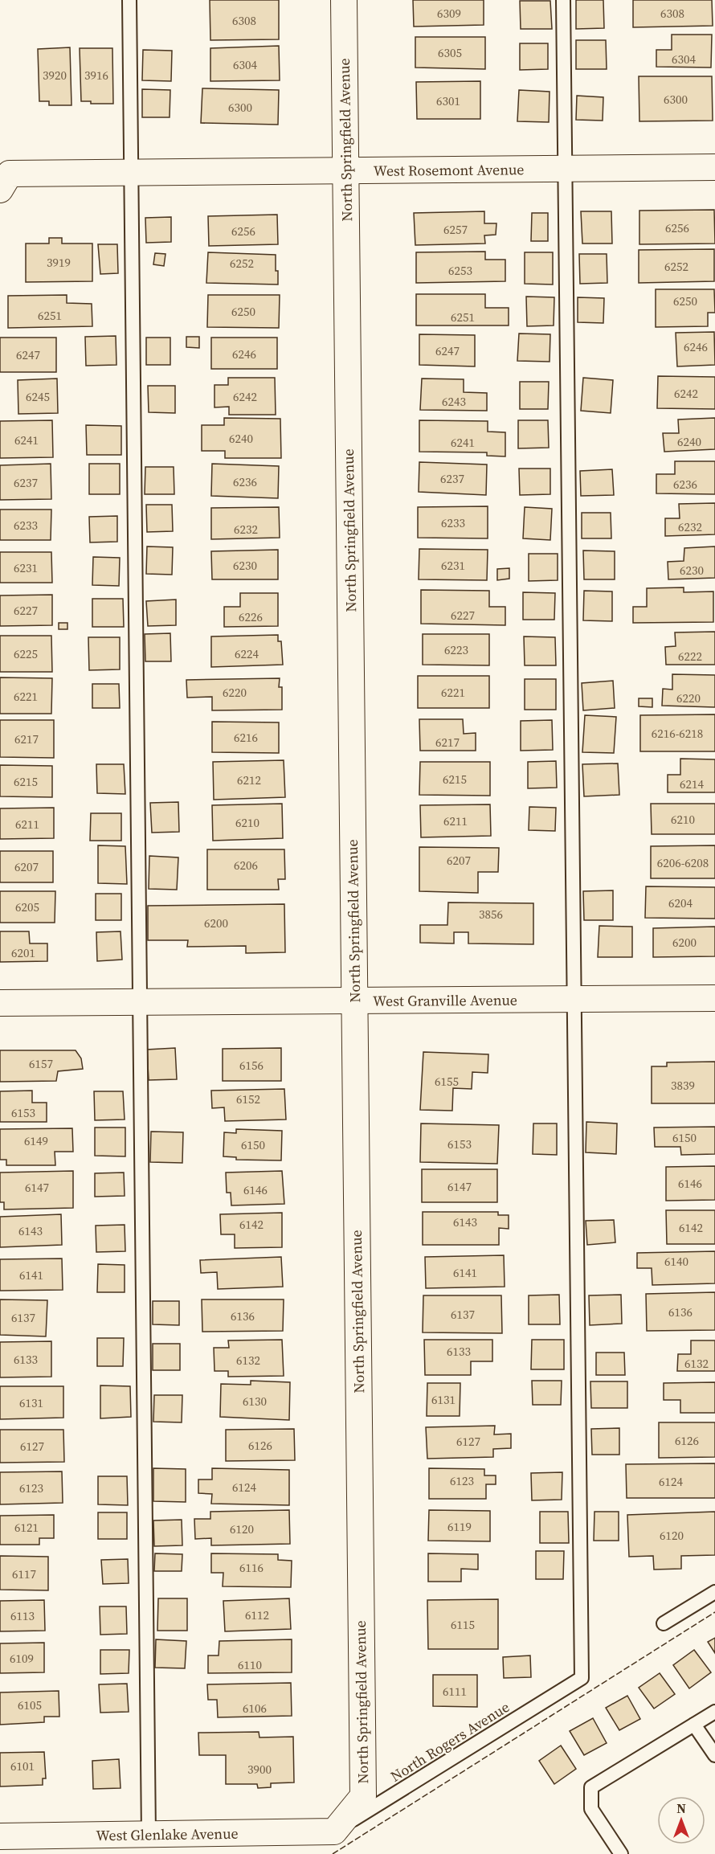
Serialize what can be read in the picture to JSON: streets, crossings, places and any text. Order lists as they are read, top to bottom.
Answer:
{
  "streets": {
    "street": [
      "North Springfield Avenue",
      "West Rosemont Avenue",
      "West Granville Avenue",
      "West Glenlake Avenue"
    ],
    "lane": ["North Rogers Avenue"]
  },
  "crossings": [
    ["North Springfield Avenue", "West Rosemont Avenue"],
    ["North Springfield Avenue", "West Granville Avenue"],
    ["North Springfield Avenue", "North Rogers Avenue"],
    ["North Springfield Avenue", "West Glenlake Avenue"],
    ["West Granville Avenue", "North Rogers Avenue"],
    ["North Rogers Avenue", "West Glenlake Avenue"]
  ],
  "house_numbers": [
    "6309",
    "6308",
    "6308",
    "6305",
    "6304",
    "6304",
    "3920",
    "3916",
    "6300",
    "6301",
    "6300",
    "6256",
    "6257",
    "6256",
    "3919",
    "6252",
    "6252",
    "6253",
    "6250",
    "6250",
    "6251",
    "6251",
    "6246",
    "6247",
    "6246",
    "6247",
    "6242",
    "6245",
    "6242",
    "6243",
    "6240",
    "6241",
    "6240",
    "6241",
    "6237",
    "6236",
    "6237",
    "6236",
    "6233",
    "6233",
    "6232",
    "6232",
    "6230",
    "6231",
    "6231",
    "6230",
    "6227",
    "6227",
    "6226",
    "6223",
    "6225",
    "6224",
    "6222",
    "6220",
    "6221",
    "6221",
    "6220",
    "6216-6218",
    "6216",
    "6217",
    "6217",
    "6215",
    "6212",
    "6215",
    "6214",
    "6210",
    "6211",
    "6210",
    "6211",
    "6207",
    "6206-6208",
    "6206",
    "6207",
    "6204",
    "6205",
    "3856",
    "6200",
    "6200",
    "6201",
    "6157",
    "6156",
    "6155",
    "3839",
    "6152",
    "6153",
    "6150",
    "6149",
    "6153",
    "6150",
    "6146",
    "6147",
    "6147",
    "6146",
    "6143",
    "6142",
    "6142",
    "6143",
    "6140",
    "6141",
    "6141",
    "6136",
    "6137",
    "6136",
    "6137",
    "6133",
    "6133",
    "6132",
    "6132",
    "6131",
    "6130",
    "6131",
    "6126",
    "6127",
    "6126",
    "6127",
    "6123",
    "6124",
    "6124",
    "6123",
    "6119",
    "6121",
    "6120",
    "6120",
    "6116",
    "6117",
    "6112",
    "6113",
    "6115",
    "6109",
    "6110",
    "6111",
    "6105",
    "6106",
    "6101",
    "3900"
  ],
  "north": "top"
}
